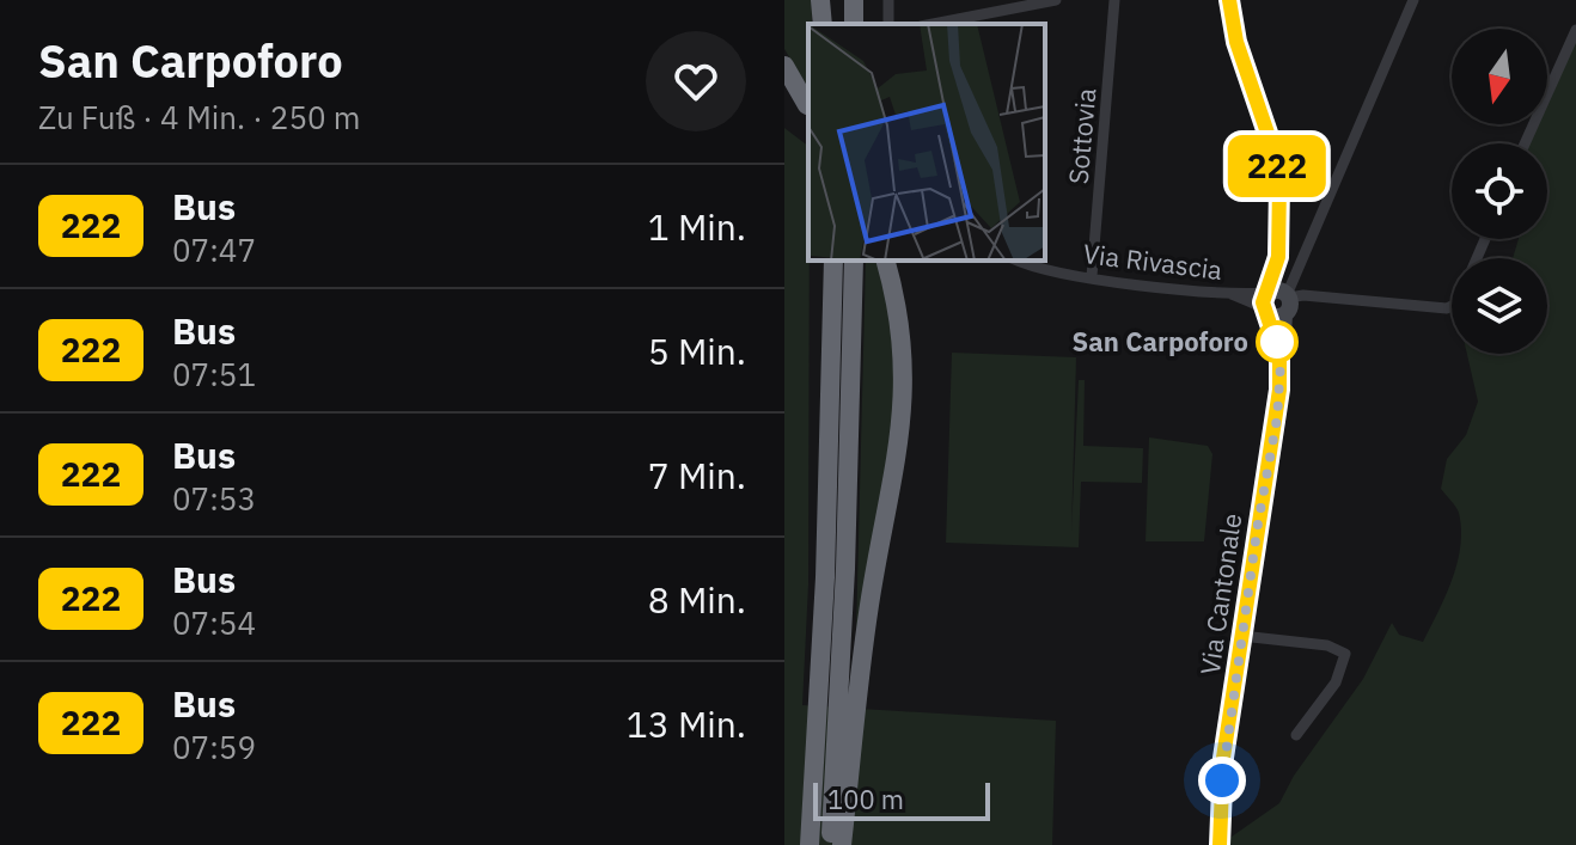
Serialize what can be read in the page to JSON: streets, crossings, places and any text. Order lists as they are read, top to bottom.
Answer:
{
  "streets": {
    "main road": ["Via Cantonale"],
    "street": ["Sottovia", "Via Rivascia"]
  },
  "crossings": [
    ["Sottovia", "Via Rivascia"],
    ["Via Rivascia", "Via Cantonale"]
  ],
  "places": ["San Carpoforo"],
  "lines": ["bus line 222"],
  "scale_bar": "100 m",
  "north": "bottom",
  "page": {
    "heading": ["San Carpoforo", "Zu Fuß · 4 Min. · 250 m"],
    "on_map": "222",
    "list": [
      {
        "mark": "222",
        "name": "Bus",
        "note": "07:47",
        "value": "1 Min."
      },
      {
        "mark": "222",
        "name": "Bus",
        "note": "07:51",
        "value": "5 Min."
      },
      {
        "mark": "222",
        "name": "Bus",
        "note": "07:53",
        "value": "7 Min."
      },
      {
        "mark": "222",
        "name": "Bus",
        "note": "07:54",
        "value": "8 Min."
      },
      {
        "mark": "222",
        "name": "Bus",
        "note": "07:59",
        "value": "13 Min."
      }
    ],
    "scale": "100 m"
  }
}
